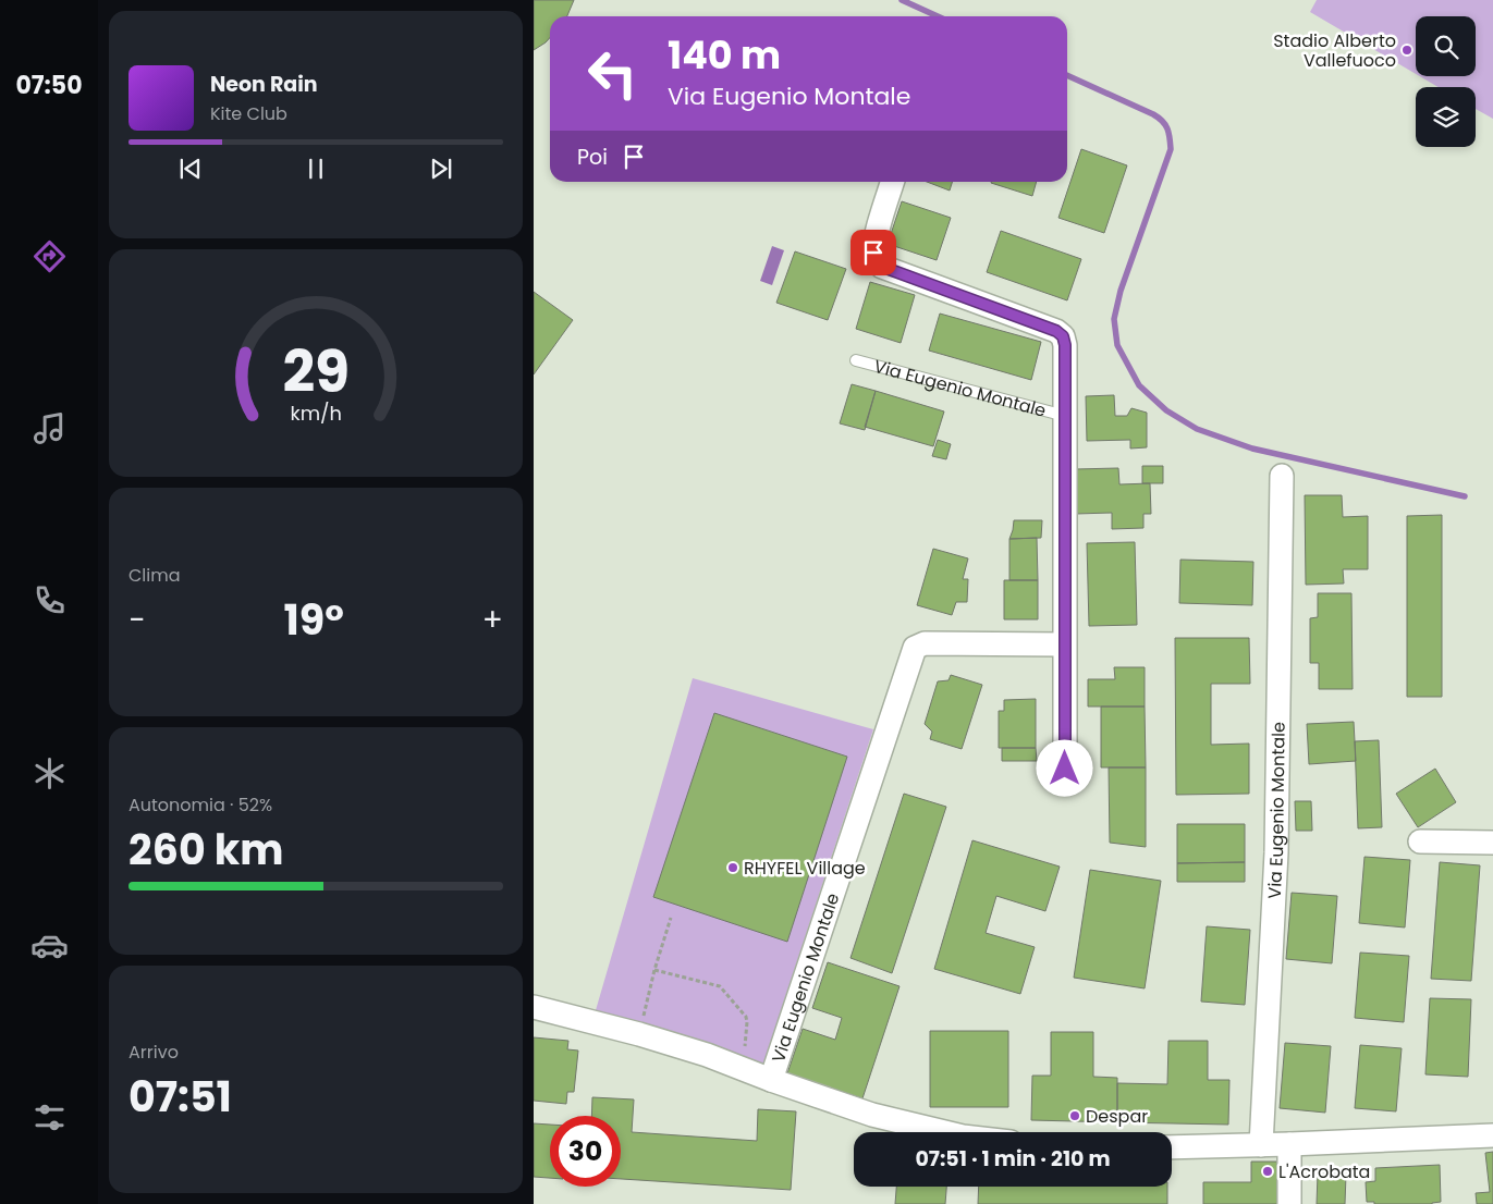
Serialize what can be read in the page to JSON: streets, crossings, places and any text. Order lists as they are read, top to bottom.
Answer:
{
  "streets": {
    "street": ["Via Eugenio Montale"]
  },
  "places": [
    "Stadio Alberto Vallefuoco",
    "RHYFEL Village",
    "Despar",
    "L'Acrobata"
  ],
  "page": {
    "tabs": "07:50",
    "turn": ["140 m", "Via Eugenio Montale"],
    "song": ["Neon Rain", "Kite Club"],
    "then": "Poi",
    "tile": [
      "Clima",
      ["Autonomia · 52%", "260 km"],
      ["Arrivo", "07:51"]
    ],
    "heat": ["−", "19°", "+"],
    "limit": "30",
    "trip": "07:51 · 1 min · 210 m",
    "gauge": ["29", "km/h"]
  }
}
